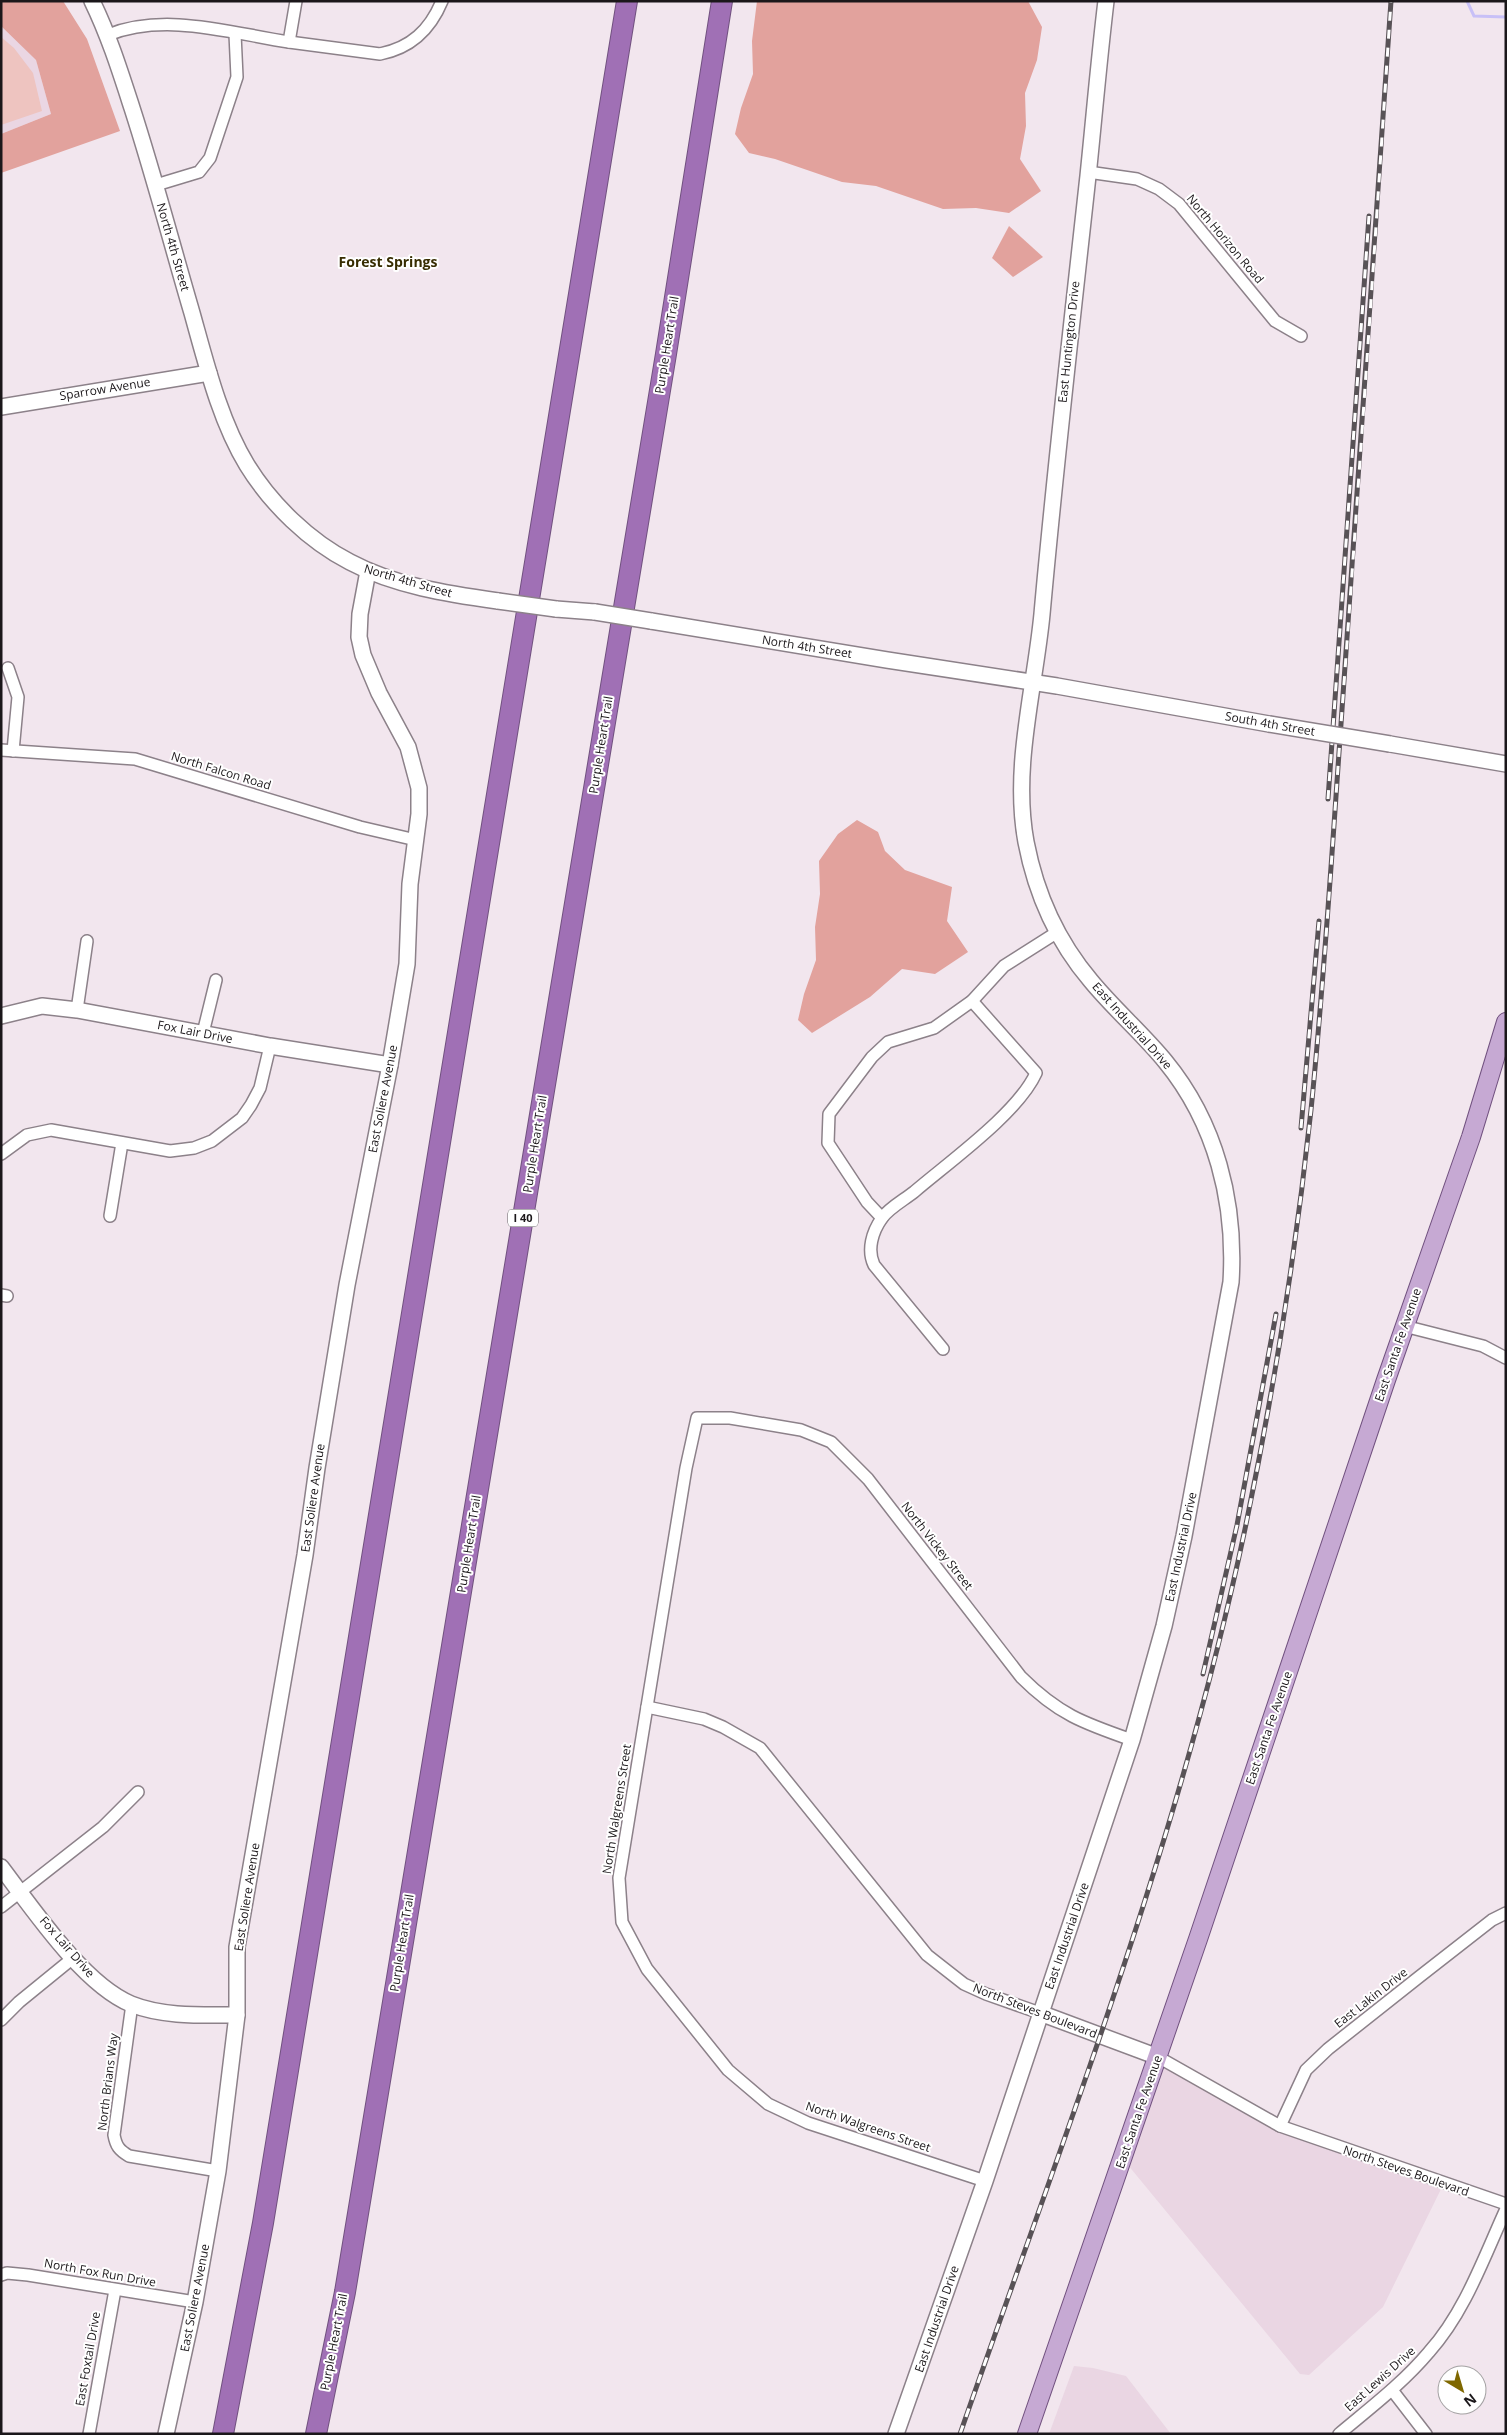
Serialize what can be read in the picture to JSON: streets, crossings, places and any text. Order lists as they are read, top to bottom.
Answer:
{
  "streets": {
    "highway": ["Purple Heart Trail", "I 40"],
    "main road": ["East Santa Fe Avenue"],
    "street": [
      "North Horizon Road",
      "North 4th Street",
      "East Huntington Drive",
      "Sparrow Avenue",
      "South 4th Street",
      "North Falcon Road",
      "East Industrial Drive",
      "Fox Lair Drive",
      "East Soliere Avenue",
      "North Vickey Street",
      "North Walgreens Street",
      "East Lakin Drive",
      "North Steves Boulevard",
      "North Brians Way",
      "North Fox Run Drive",
      "East Foxtail Drive",
      "East Lewis Drive"
    ]
  },
  "crossings": [
    ["North Horizon Road", "East Huntington Drive"],
    ["North 4th Street", "East Huntington Drive"],
    ["North 4th Street", "Sparrow Avenue"],
    ["North 4th Street", "South 4th Street"],
    ["North 4th Street", "East Industrial Drive"],
    ["North 4th Street", "East Soliere Avenue"],
    ["East Huntington Drive", "South 4th Street"],
    ["East Huntington Drive", "East Industrial Drive"],
    ["South 4th Street", "East Industrial Drive"],
    ["North Falcon Road", "East Soliere Avenue"],
    ["East Industrial Drive", "North Vickey Street"],
    ["East Industrial Drive", "North Walgreens Street"],
    ["East Industrial Drive", "North Steves Boulevard"],
    ["Fox Lair Drive", "East Soliere Avenue"],
    ["Fox Lair Drive", "North Brians Way"],
    ["East Soliere Avenue", "North Brians Way"],
    ["East Soliere Avenue", "North Fox Run Drive"],
    ["East Santa Fe Avenue", "North Steves Boulevard"],
    ["North Vickey Street", "North Walgreens Street"],
    ["North Walgreens Street", "North Steves Boulevard"],
    ["East Lakin Drive", "North Steves Boulevard"],
    ["North Fox Run Drive", "East Foxtail Drive"]
  ],
  "districts": ["Forest Springs"],
  "north": "bottom right"
}
